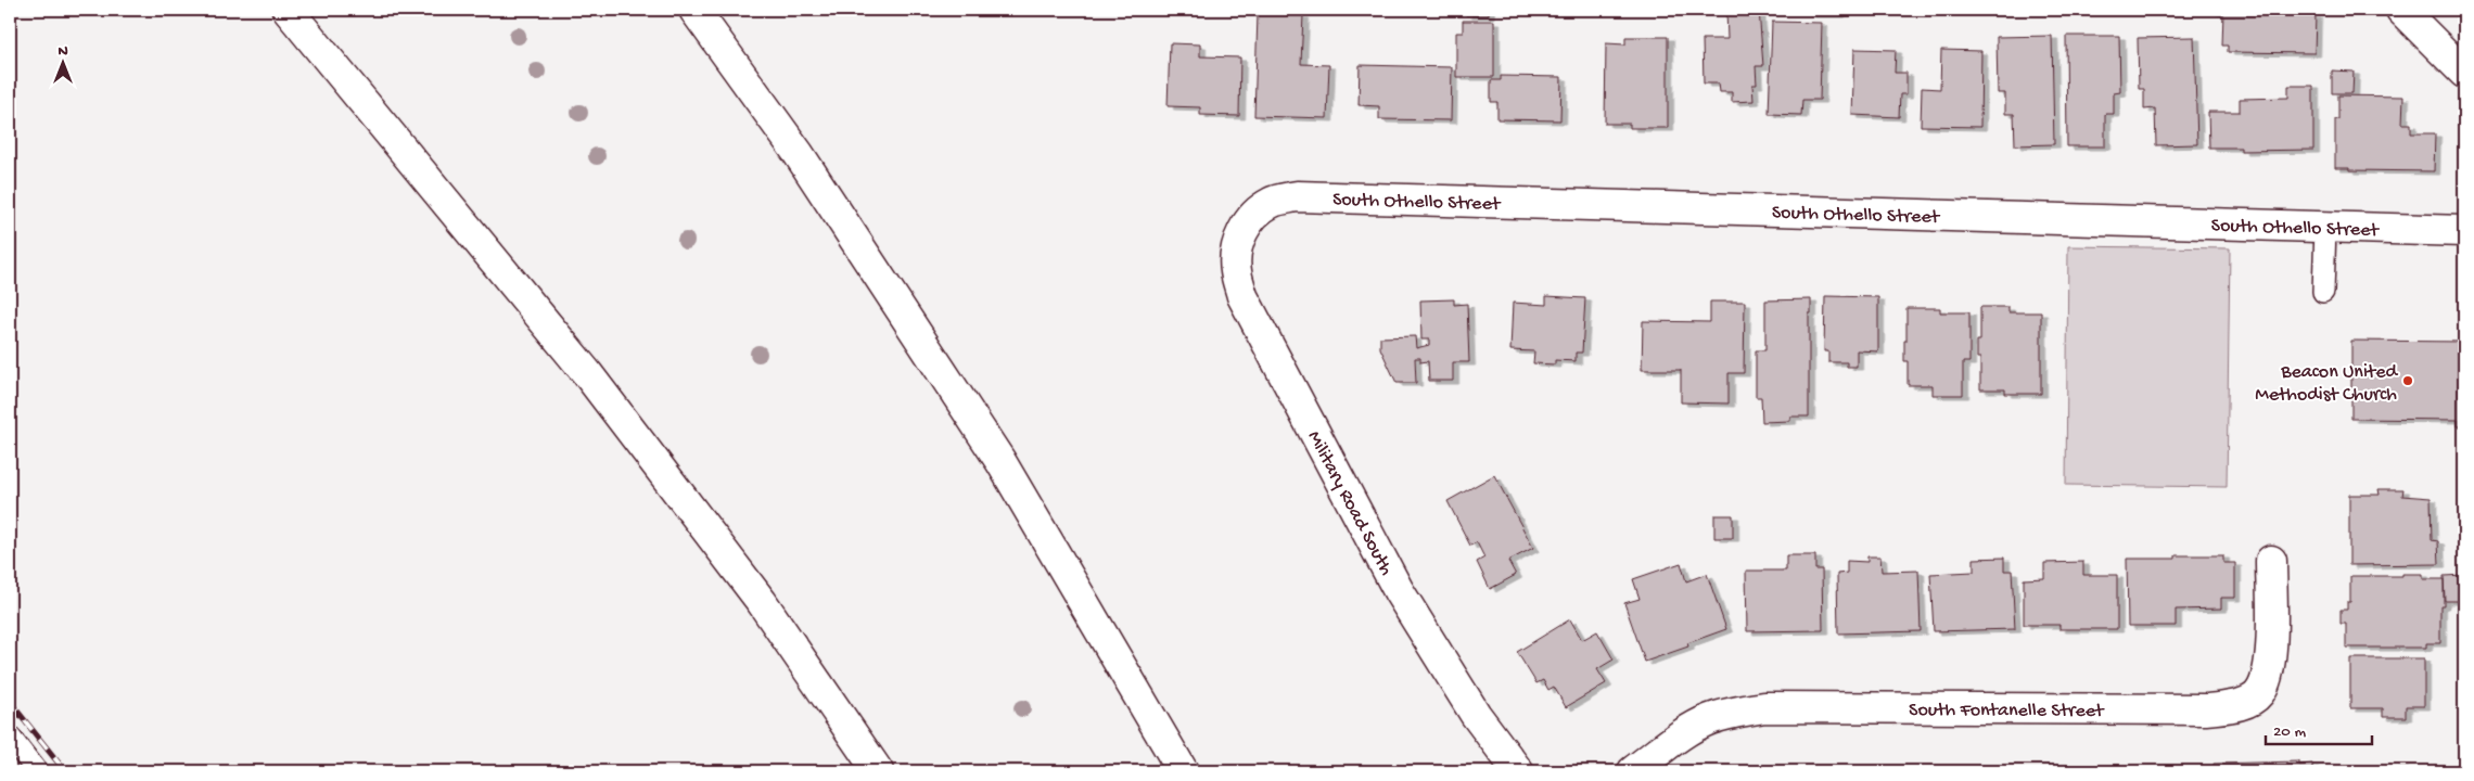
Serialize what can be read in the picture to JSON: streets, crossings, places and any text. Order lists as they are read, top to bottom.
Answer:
{
  "streets": {
    "main road": ["South Othello Street", "Military Road South", "South Fontanelle Street"]
  },
  "crossings": [
    ["South Othello Street", "Military Road South"]
  ],
  "places": ["Beacon United Methodist Church"],
  "scale_bar": "20 m",
  "north": "top"
}
